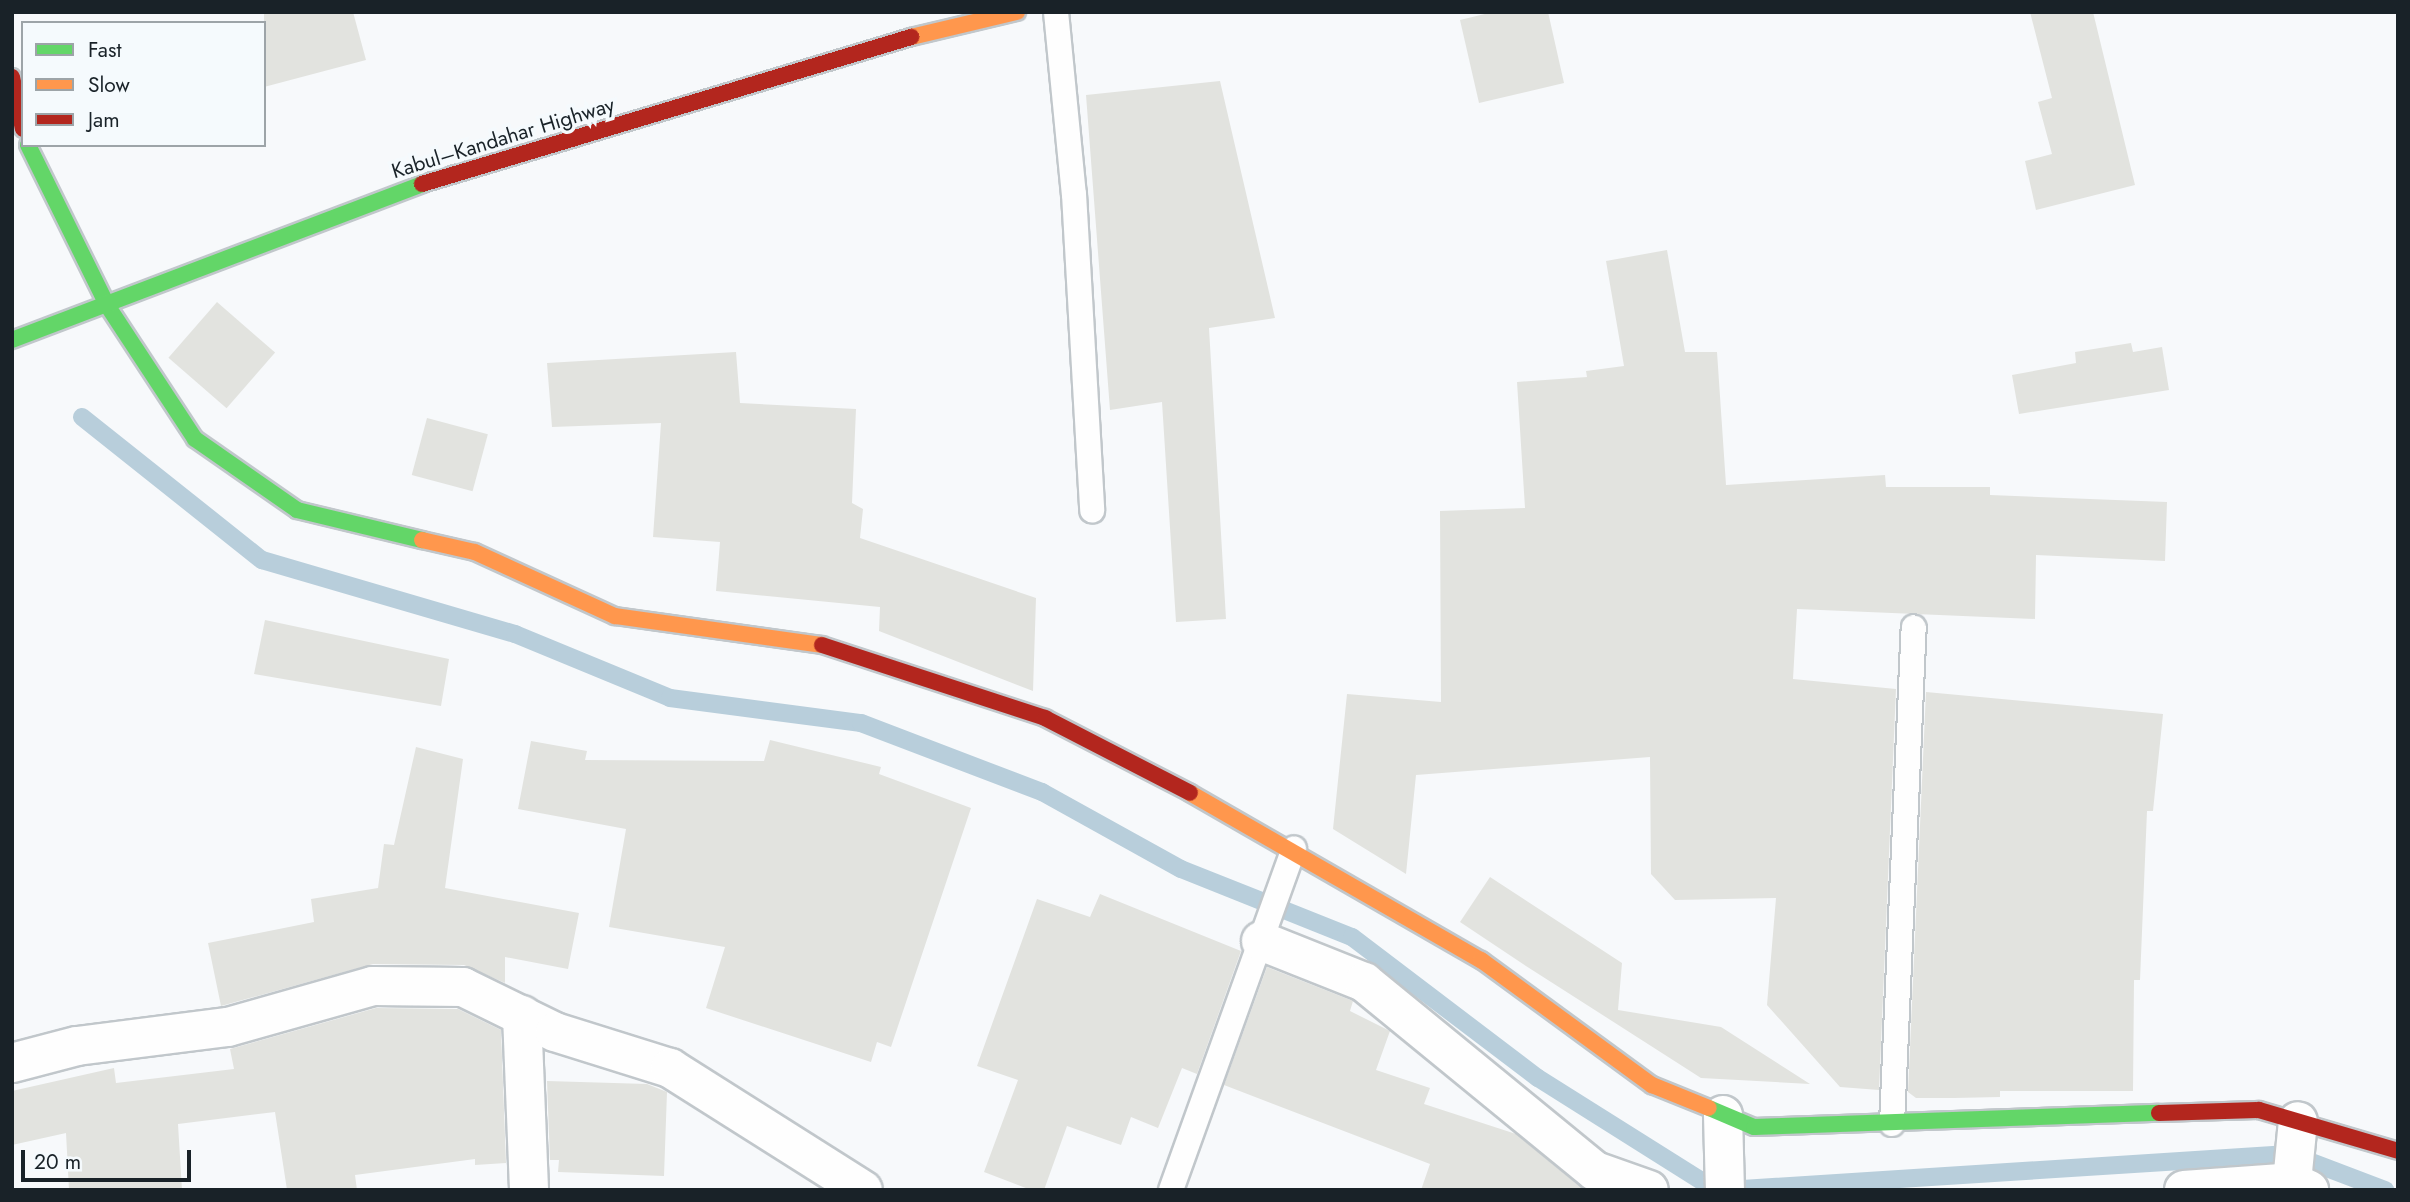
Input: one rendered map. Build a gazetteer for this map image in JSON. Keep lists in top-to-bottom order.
{
  "streets": {
    "street": ["Kabul–Kandahar Highway"]
  },
  "legend": ["Fast", "Slow", "Jam"],
  "scale_bar": "20 m"
}
